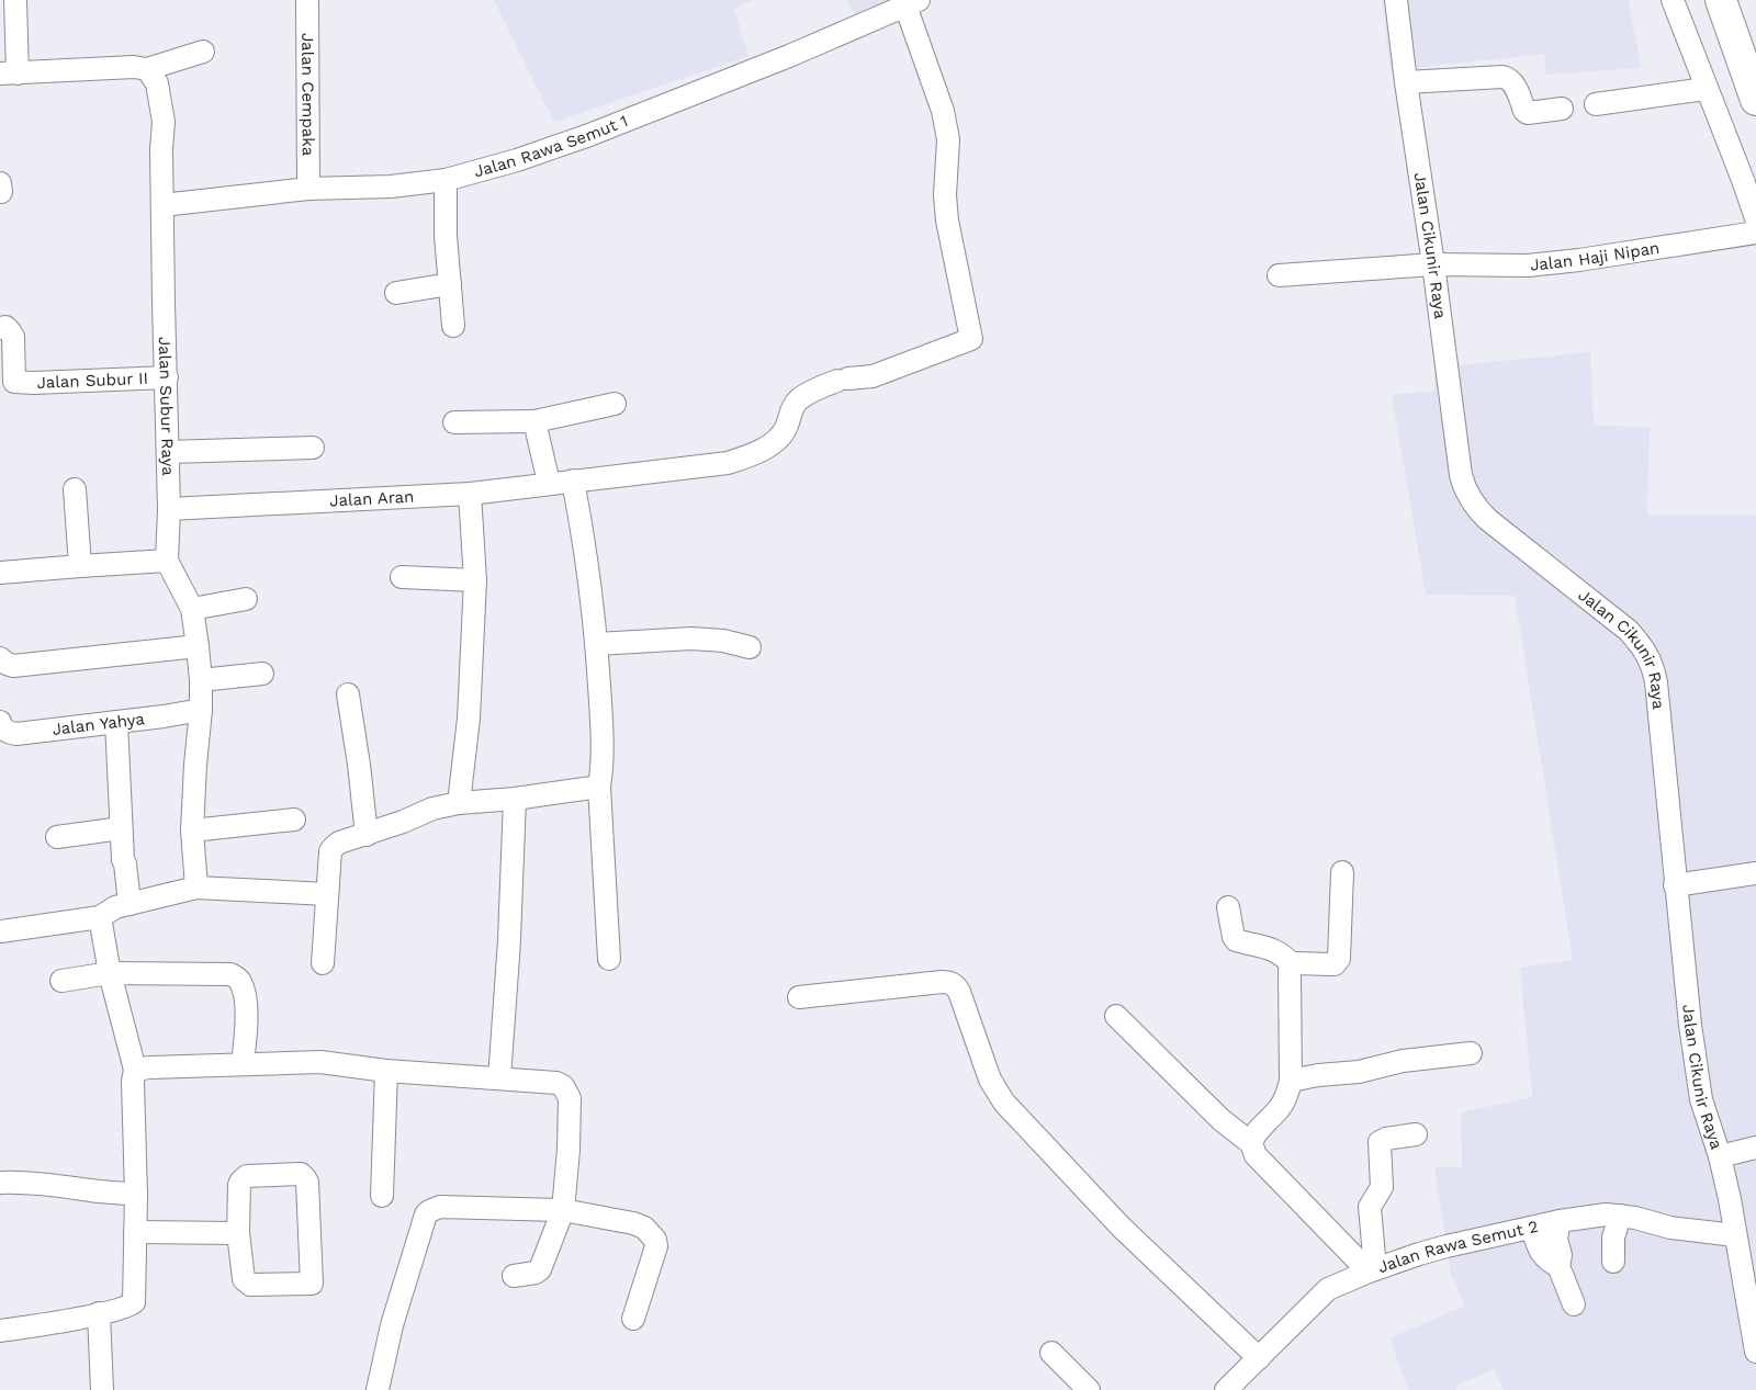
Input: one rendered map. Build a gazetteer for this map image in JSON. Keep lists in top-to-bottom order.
{
  "streets": {
    "street": [
      "Jalan Cempaka",
      "Jalan Rawa Semut 1",
      "Jalan Cikunir Raya",
      "Jalan Haji Nipan",
      "Jalan Subur II",
      "Jalan Subur Raya",
      "Jalan Aran",
      "Jalan Yahya",
      "Jalan Rawa Semut 2"
    ]
  },
  "crossings": [
    ["Jalan Cempaka", "Jalan Rawa Semut 1"],
    ["Jalan Rawa Semut 1", "Jalan Subur Raya"],
    ["Jalan Rawa Semut 1", "Jalan Aran"],
    ["Jalan Cikunir Raya", "Jalan Haji Nipan"],
    ["Jalan Cikunir Raya", "Jalan Rawa Semut 2"],
    ["Jalan Subur II", "Jalan Subur Raya"],
    ["Jalan Subur Raya", "Jalan Aran"],
    ["Jalan Subur Raya", "Jalan Yahya"]
  ]
}
